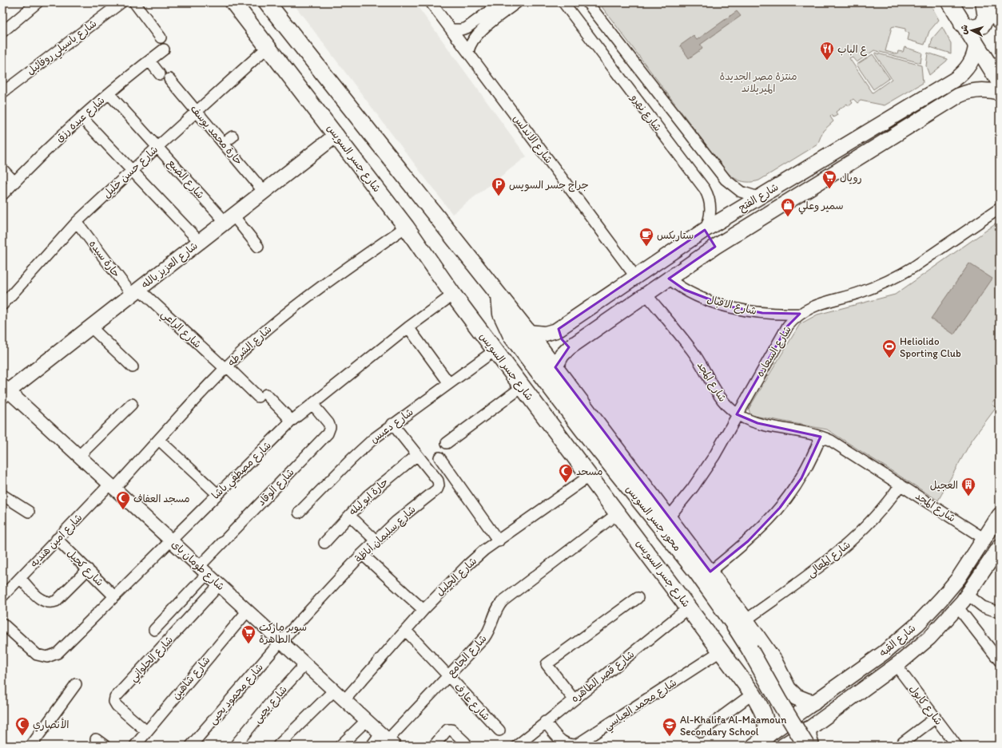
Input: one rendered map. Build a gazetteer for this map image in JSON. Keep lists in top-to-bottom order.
{
  "streets": {
    "main road": [
      "شارع جسر السويس",
      "شارع الفتح",
      "شارع العزيز بالله",
      "محور جسر السويس",
      "شارع القبه"
    ],
    "street": [
      "شارع باسيلي روفائيل",
      "شارع نهرو",
      "شارع عبده رزق",
      "حارة محمد يوسف",
      "شارع الاندلس",
      "شارع حسن خليل",
      "شارع الضبع",
      "حارة سيده",
      "شارع الاقبال",
      "شارع الراعي",
      "شارع الشرطه",
      "شارع السعاده",
      "شارع المجد",
      "شارع دعبس",
      "شارع مصطفي باشا",
      "شارع الوقاد",
      "حارة ابو ليله",
      "شارع سليمان أباظة",
      "شارع امين هنديه",
      "شارع المعالى",
      "شارع طومان باى",
      "شارع كحيل",
      "شارع الجليل",
      "شارع الجامع",
      "شارع الحلواني",
      "شارع قصر الطاهره",
      "شارع شاهين",
      "شارع محمود يحيى",
      "شارع عارف",
      "شارع يحيى",
      "شارع محمد العباسي",
      "شارع كابول"
    ]
  },
  "crossings": [
    ["شارع نهرو", "شارع الفتح"],
    ["شارع عبده رزق", "حارة محمد يوسف"],
    ["شارع عبده رزق", "شارع الضبع"],
    ["حارة محمد يوسف", "شارع حسن خليل"],
    ["حارة محمد يوسف", "شارع العزيز بالله"],
    ["شارع الاندلس", "شارع الفتح"],
    ["شارع جسر السويس", "شارع حسن خليل"],
    ["شارع جسر السويس", "شارع العزيز بالله"],
    ["شارع جسر السويس", "شارع الشرطه"],
    ["شارع جسر السويس", "شارع دعبس"],
    ["شارع جسر السويس", "شارع مصطفي باشا"],
    ["شارع جسر السويس", "محور جسر السويس"],
    ["شارع جسر السويس", "شارع الجليل"],
    ["شارع جسر السويس", "شارع القبه"],
    ["شارع جسر السويس", "شارع الجامع"],
    ["شارع جسر السويس", "شارع قصر الطاهره"],
    ["شارع جسر السويس", "شارع محمد العباسي"],
    ["شارع حسن خليل", "شارع الضبع"],
    ["شارع حسن خليل", "حارة سيده"],
    ["شارع الضبع", "شارع العزيز بالله"],
    ["شارع الفتح", "شارع الاقبال"],
    ["شارع الفتح", "شارع المجد"],
    ["حارة سيده", "شارع العزيز بالله"],
    ["حارة سيده", "شارع الراعي"],
    ["شارع العزيز بالله", "شارع الراعي"],
    ["شارع العزيز بالله", "شارع طومان باى"],
    ["شارع الاقبال", "شارع السعاده"],
    ["شارع الراعي", "شارع الشرطه"],
    ["شارع الراعي", "شارع مصطفي باشا"],
    ["شارع الشرطه", "شارع امين هنديه"],
    ["شارع الشرطه", "شارع طومان باى"],
    ["شارع السعاده", "شارع المجد"],
    ["شارع المجد", "شارع المعالى"],
    ["شارع المجد", "شارع القبه"],
    ["شارع دعبس", "شارع سليمان أباظة"],
    ["شارع مصطفي باشا", "شارع الوقاد"],
    ["شارع مصطفي باشا", "شارع طومان باى"],
    ["شارع مصطفي باشا", "شارع كحيل"],
    ["شارع الوقاد", "شارع طومان باى"],
    ["حارة ابو ليله", "شارع سليمان أباظة"],
    ["شارع سليمان أباظة", "شارع طومان باى"],
    ["شارع سليمان أباظة", "شارع محمود يحيى"],
    ["شارع امين هنديه", "شارع طومان باى"],
    ["شارع امين هنديه", "شارع كحيل"],
    ["شارع طومان باى", "شارع الجليل"],
    ["شارع طومان باى", "شارع الجامع"],
    ["شارع طومان باى", "شارع الحلواني"],
    ["شارع طومان باى", "شارع شاهين"],
    ["شارع طومان باى", "شارع محمود يحيى"],
    ["شارع طومان باى", "شارع يحيى"],
    ["شارع الجليل", "شارع عارف"],
    ["شارع القبه", "شارع كابول"],
    ["شارع الجامع", "شارع عارف"],
    ["شارع الحلواني", "شارع شاهين"],
    ["شارع قصر الطاهره", "شارع محمد العباسي"]
  ],
  "parks": ["منتزة مصر الجديدة الميريلاند"],
  "places": {
    "restaurant": ["ع الباب"],
    "supermarket": ["رويال", "سوبر ماركت الطاهرة"],
    "parking": ["جراج جسر السويس"],
    "shop": ["سمير وعلي"],
    "cafe": ["ستاربكس"],
    "sports": ["Heliolido Sporting Club"],
    "mosque": ["مسحد", "مسجد العفاف", "الأنصاري"],
    "building": ["العجيل"],
    "school or university": ["Al-Khalifa Al-Maamoun Secondary School"]
  },
  "north": "left"
}
